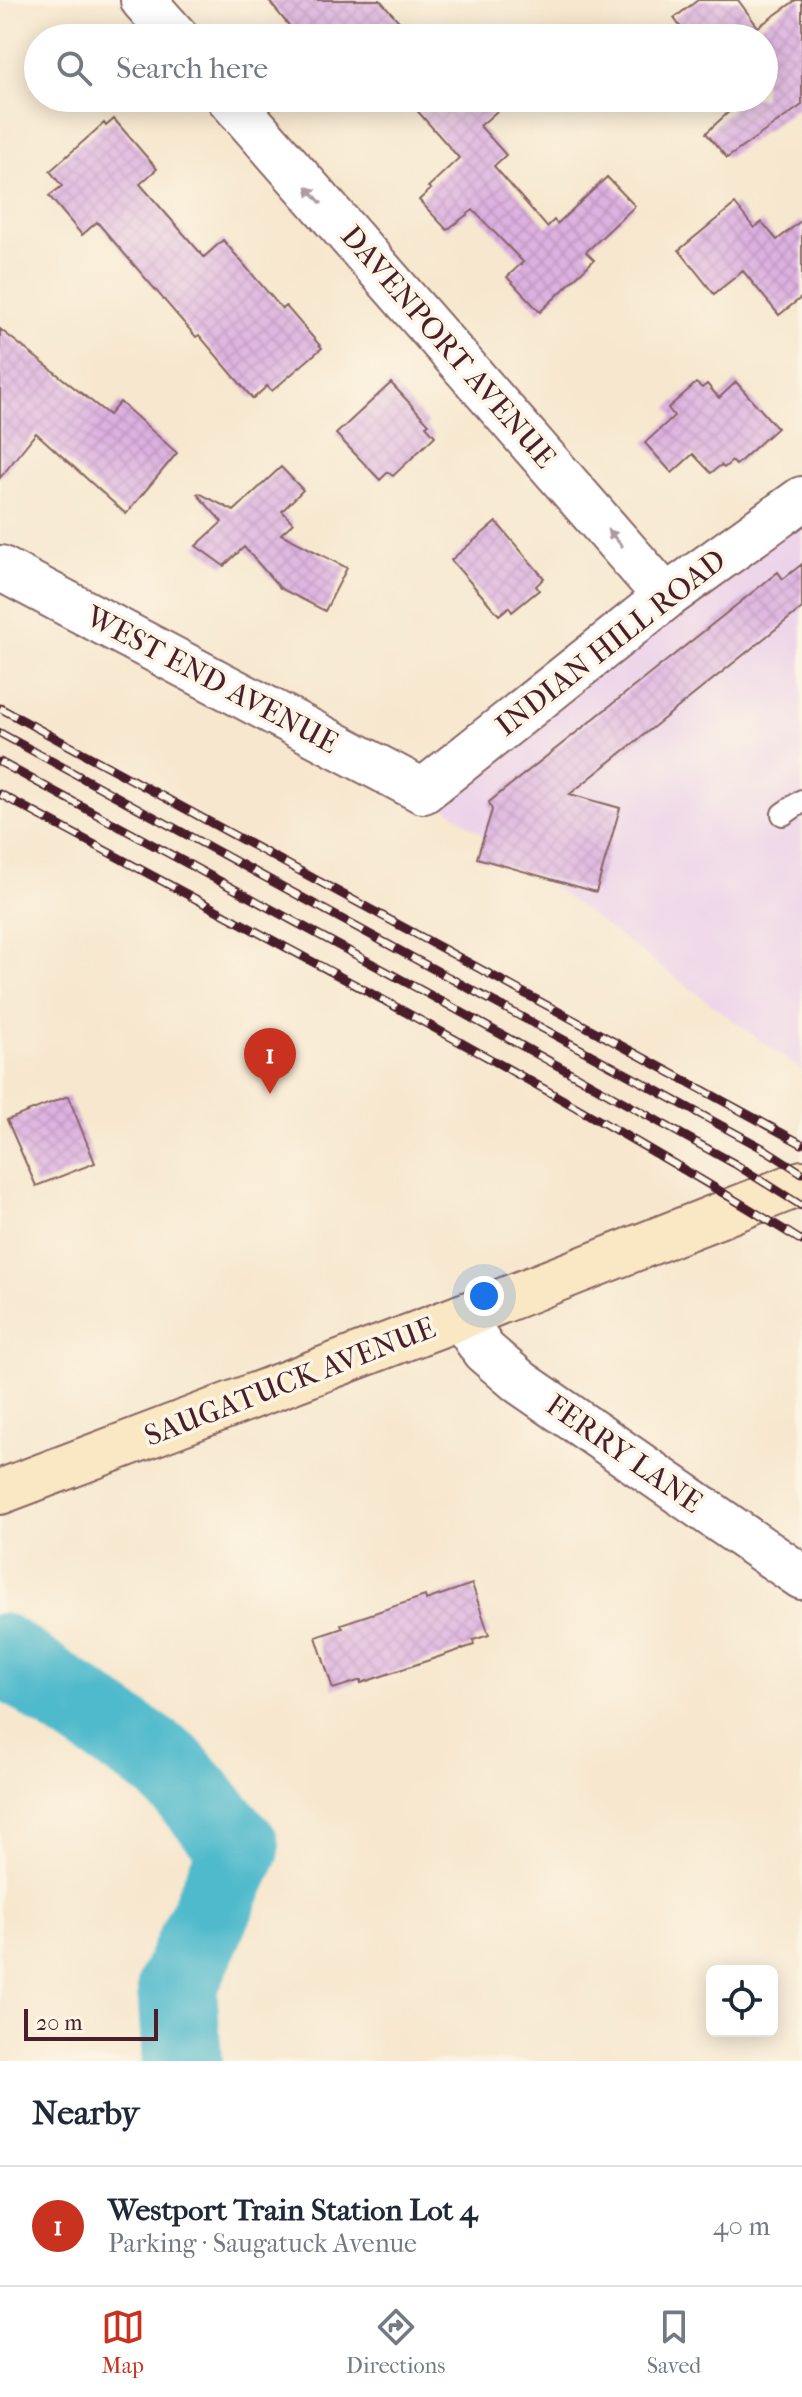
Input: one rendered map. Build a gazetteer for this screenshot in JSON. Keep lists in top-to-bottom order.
{
  "streets": {
    "main road": ["SAUGATUCK AVENUE"],
    "street": [
      "DAVENPORT AVENUE",
      "INDIAN HILL ROAD",
      "WEST END AVENUE",
      "FERRY LANE"
    ]
  },
  "crossings": [
    ["DAVENPORT AVENUE", "INDIAN HILL ROAD"],
    ["INDIAN HILL ROAD", "WEST END AVENUE"],
    ["SAUGATUCK AVENUE", "FERRY LANE"]
  ],
  "one_way": ["DAVENPORT AVENUE"],
  "scale_bar": "20 m",
  "page": {
    "search": "Search here",
    "pins": "1",
    "scale": "20 m",
    "heading": "Nearby",
    "list": [
      {
        "mark": "1",
        "name": "Westport Train Station Lot 4",
        "note": "Parking · Saugatuck Avenue",
        "value": "40 m"
      }
    ],
    "nav": ["Map", "Directions", "Saved"]
  }
}
